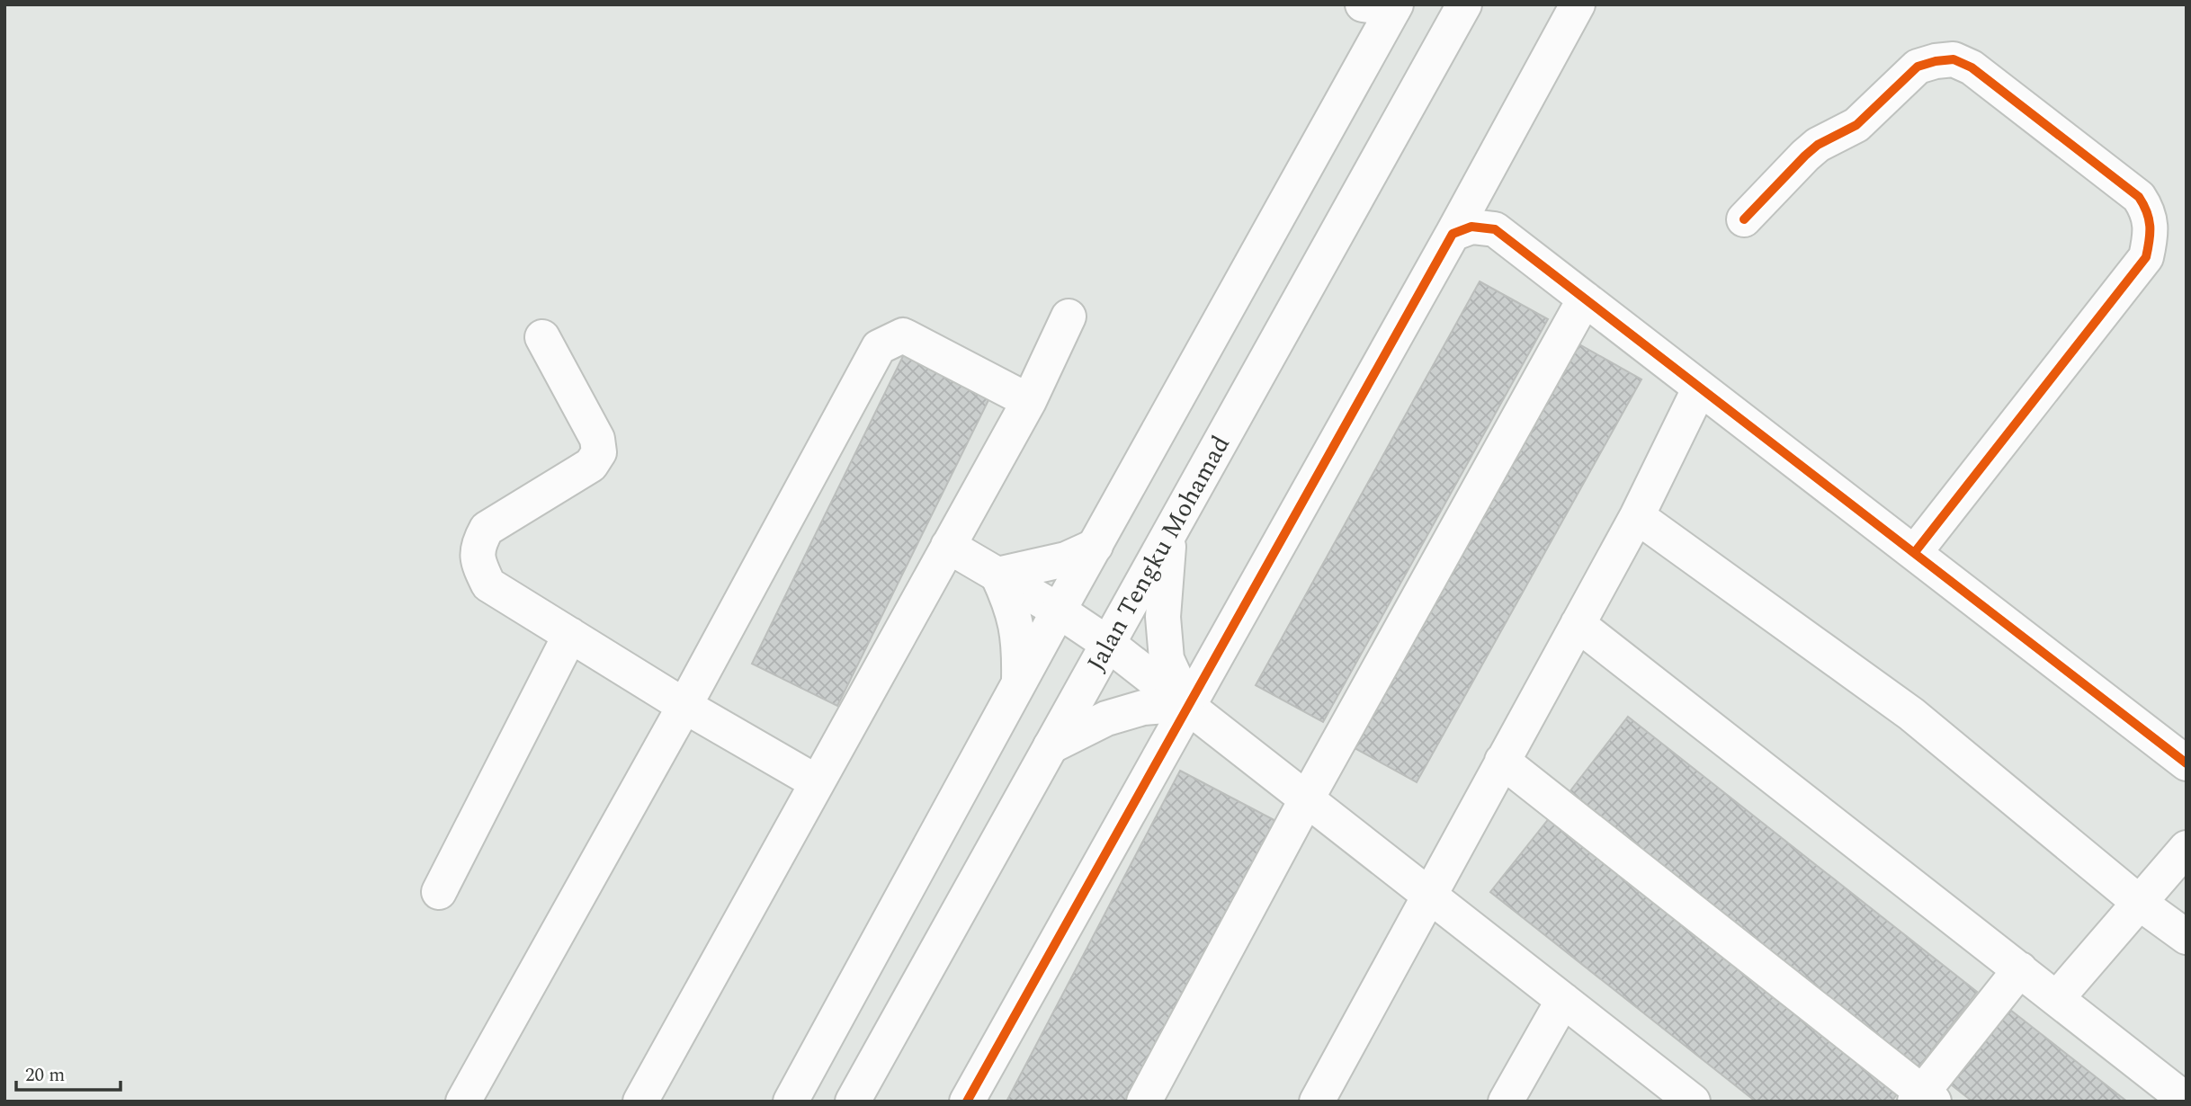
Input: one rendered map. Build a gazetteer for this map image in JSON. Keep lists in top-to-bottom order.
{
  "streets": {
    "street": ["Jalan Tengku Mohamad"]
  },
  "scale_bar": "20 m"
}
